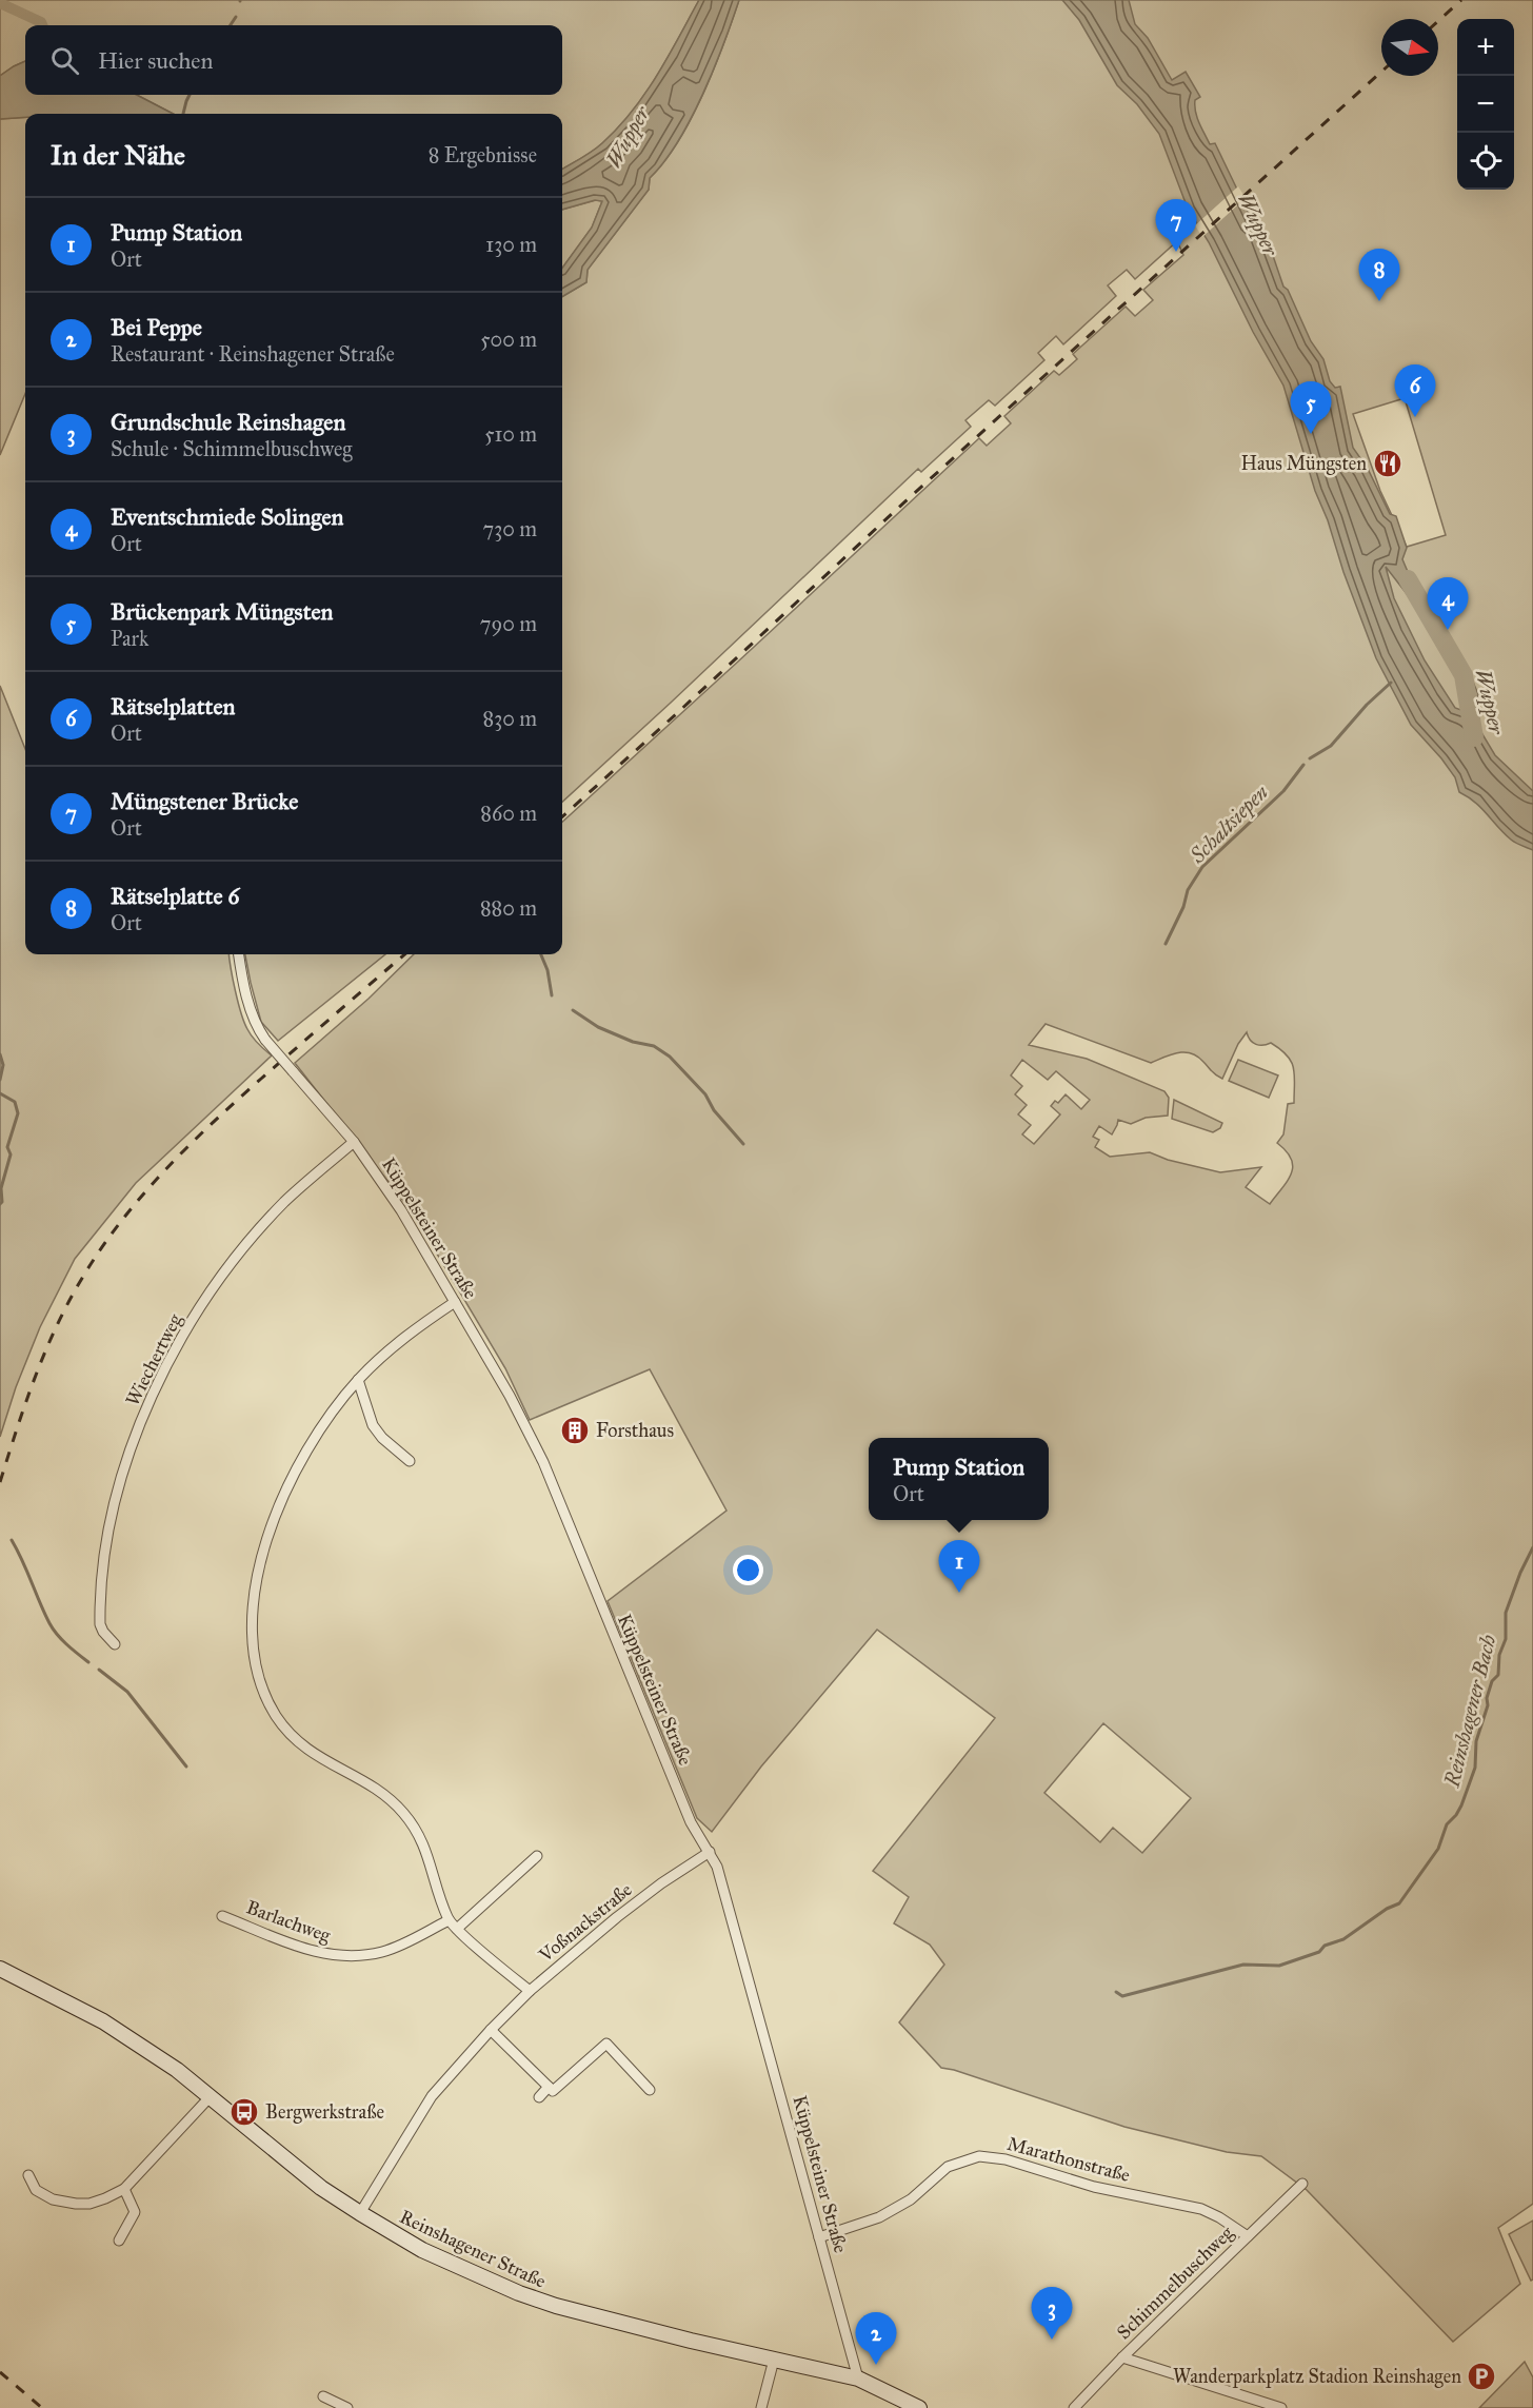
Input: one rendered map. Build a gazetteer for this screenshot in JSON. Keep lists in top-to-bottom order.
{
  "streets": {
    "main road": ["Reinshagener Straße"],
    "street": [
      "Küppelsteiner Straße",
      "Wiechertweg",
      "Barlachweg",
      "Voßnackstraße",
      "Marathonstraße",
      "Schimmelbuschweg"
    ]
  },
  "crossings": [
    ["Küppelsteiner Straße", "Wiechertweg"],
    ["Küppelsteiner Straße", "Voßnackstraße"],
    ["Küppelsteiner Straße", "Marathonstraße"],
    ["Küppelsteiner Straße", "Reinshagener Straße"],
    ["Voßnackstraße", "Reinshagener Straße"],
    ["Marathonstraße", "Schimmelbuschweg"]
  ],
  "water": ["Wupper", "Schaltsiepen", "Reinshagener Bach"],
  "places": {
    "restaurant": ["Haus Müngsten"],
    "building": ["Forsthaus"],
    "bus stop": ["Bergwerkstraße"],
    "parking": ["Wanderparkplatz Stadion Reinshagen"]
  },
  "north": "right",
  "page": {
    "map_buttons": ["+", "−"],
    "search": "Hier suchen",
    "heading": ["In der Nähe", "8 Ergebnisse"],
    "list": [
      {
        "mark": "1",
        "name": "Pump Station",
        "note": "Ort",
        "value": "130 m"
      },
      {
        "mark": "2",
        "name": "Bei Peppe",
        "note": "Restaurant · Reinshagener Straße",
        "value": "500 m"
      },
      {
        "mark": "3",
        "name": "Grundschule Reinshagen",
        "note": "Schule · Schimmelbuschweg",
        "value": "510 m"
      },
      {
        "mark": "4",
        "name": "Eventschmiede Solingen",
        "note": "Ort",
        "value": "730 m"
      },
      {
        "mark": "5",
        "name": "Brückenpark Müngsten",
        "note": "Park",
        "value": "790 m"
      },
      {
        "mark": "6",
        "name": "Rätselplatten",
        "note": "Ort",
        "value": "830 m"
      },
      {
        "mark": "7",
        "name": "Müngstener Brücke",
        "note": "Ort",
        "value": "860 m"
      },
      {
        "mark": "8",
        "name": "Rätselplatte 6",
        "note": "Ort",
        "value": "880 m"
      }
    ],
    "pins": [
      "7",
      "8",
      "6",
      "5",
      "4",
      "1",
      "3",
      "2"
    ],
    "popup": ["Pump Station", "Ort"]
  }
}
